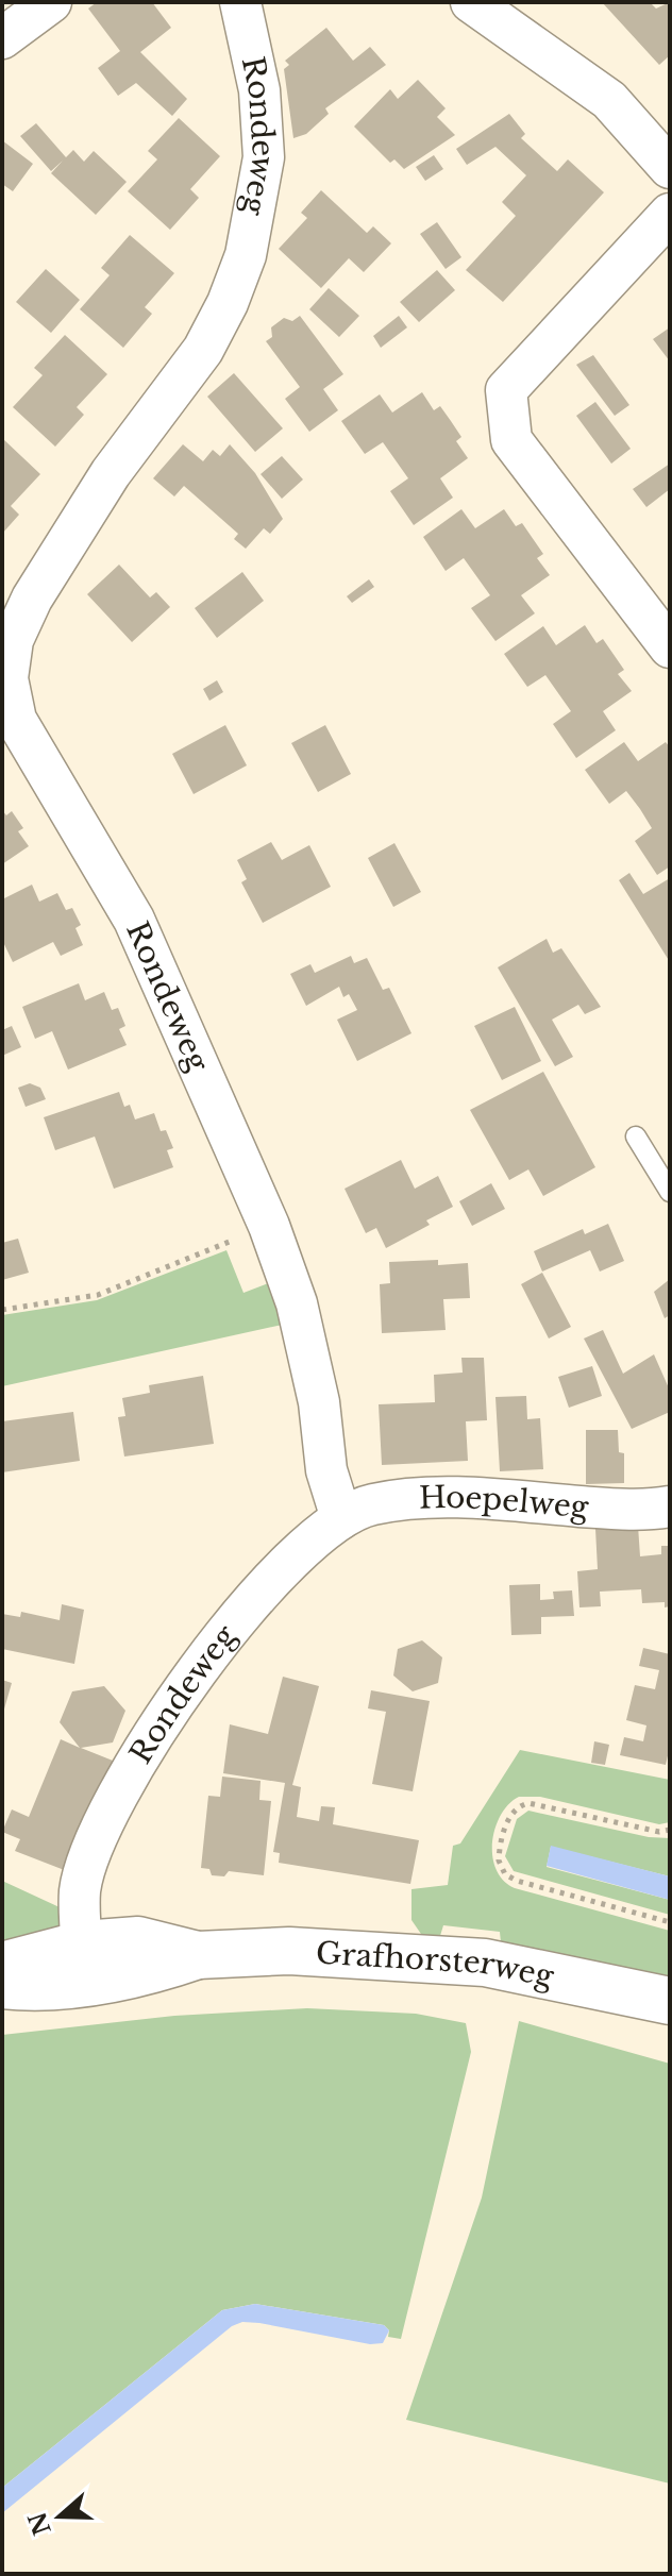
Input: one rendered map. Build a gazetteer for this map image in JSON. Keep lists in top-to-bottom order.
{
  "streets": {
    "main road": ["Grafhorsterweg"],
    "street": ["Rondeweg", "Hoepelweg"]
  },
  "crossings": [
    ["Rondeweg", "Hoepelweg"],
    ["Rondeweg", "Grafhorsterweg"]
  ],
  "north": "left"
}
